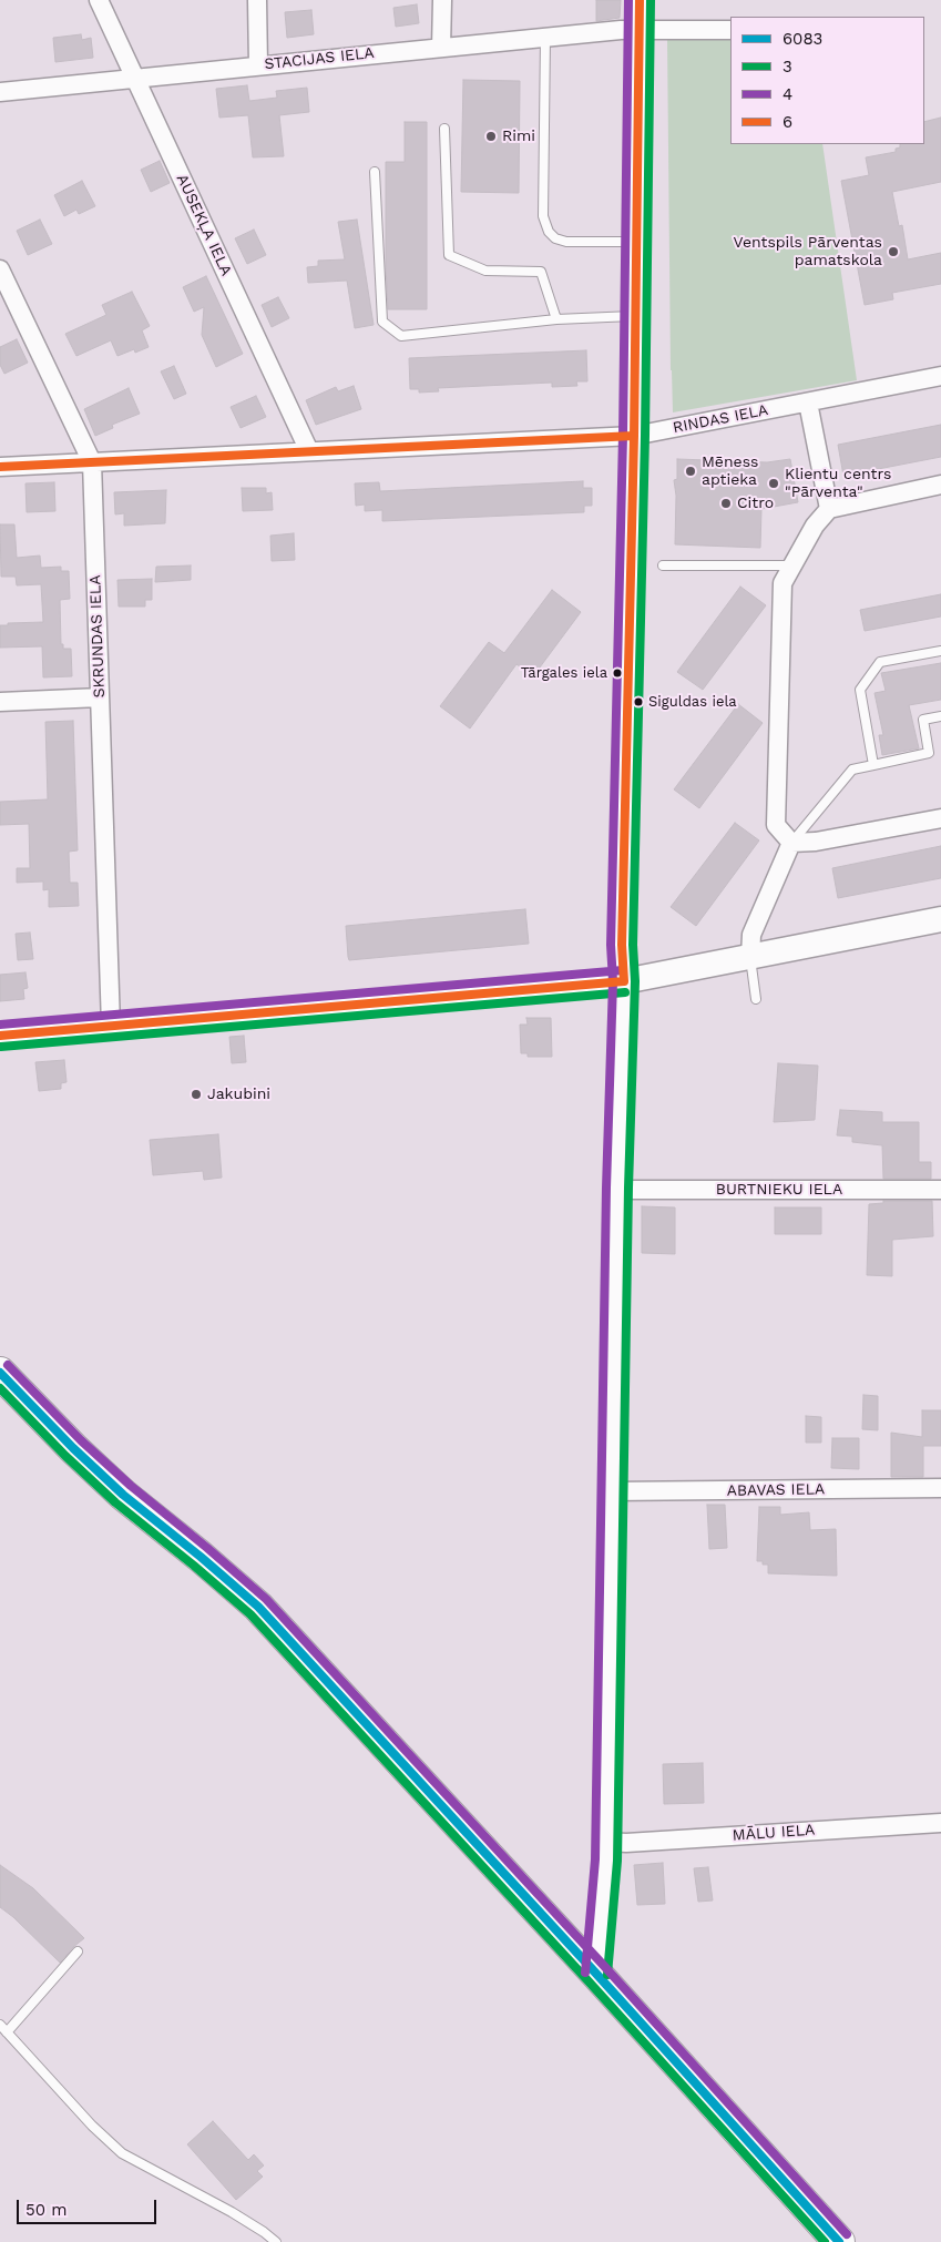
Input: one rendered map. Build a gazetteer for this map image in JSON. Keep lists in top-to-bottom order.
{
  "streets": {
    "street": [
      "STACIJAS IELA",
      "AUSEKĻA IELA",
      "RINDAS IELA",
      "SKRUNDAS IELA",
      "BURTNIEKU IELA",
      "ABAVAS IELA",
      "MĀLU IELA"
    ]
  },
  "crossings": [
    ["STACIJAS IELA", "AUSEKĻA IELA"],
    ["AUSEKĻA IELA", "RINDAS IELA"],
    ["RINDAS IELA", "SKRUNDAS IELA"]
  ],
  "places": [
    "Rimi",
    "Ventspils Pārventas pamatskola",
    "Mēness aptieka",
    "Klientu centrs \"Pārventa\"",
    "Citro",
    "Tārgales iela",
    "Siguldas iela",
    "Jakubini"
  ],
  "lines": [
    "transit line 3",
    "transit line 4",
    "transit line 6",
    "transit line 6083"
  ],
  "legend": [
    "6083",
    "3",
    "4",
    "6"
  ],
  "scale_bar": "50 m"
}
